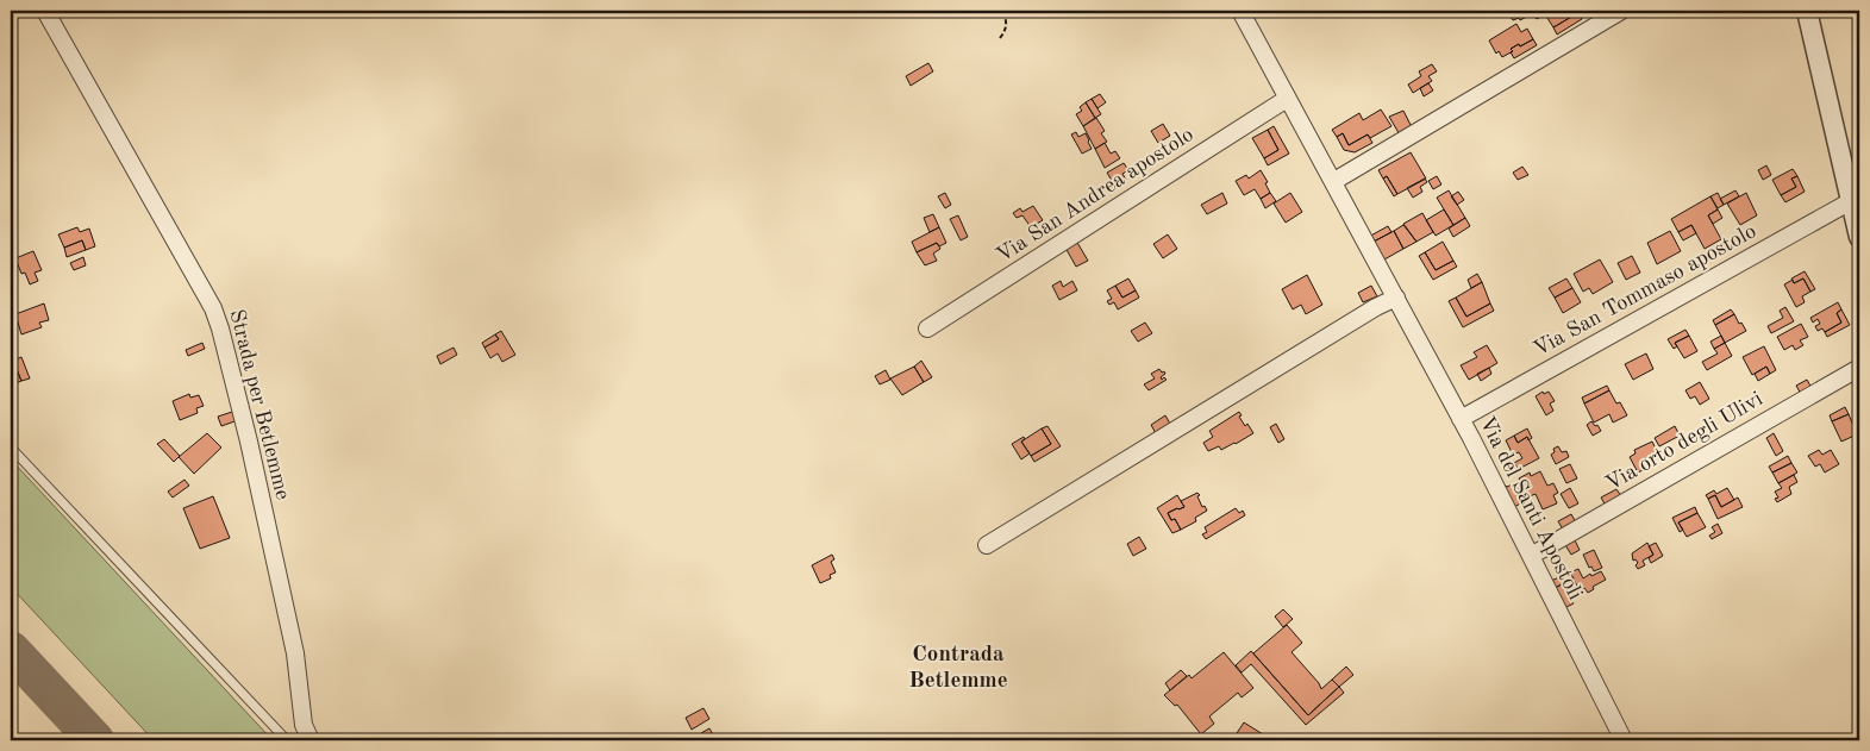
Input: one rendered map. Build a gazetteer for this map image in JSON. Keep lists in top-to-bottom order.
{
  "streets": {
    "street": [
      "Via San Andrea apostolo",
      "Via San Tommaso apostolo",
      "Strada per Betlemme",
      "Via orto degli Ulivi",
      "Via del Santi Apostoli"
    ]
  },
  "crossings": [
    ["Via San Andrea apostolo", "Via del Santi Apostoli"],
    ["Via San Tommaso apostolo", "Via del Santi Apostoli"],
    ["Via orto degli Ulivi", "Via del Santi Apostoli"]
  ],
  "districts": ["Contrada Betlemme"]
}
